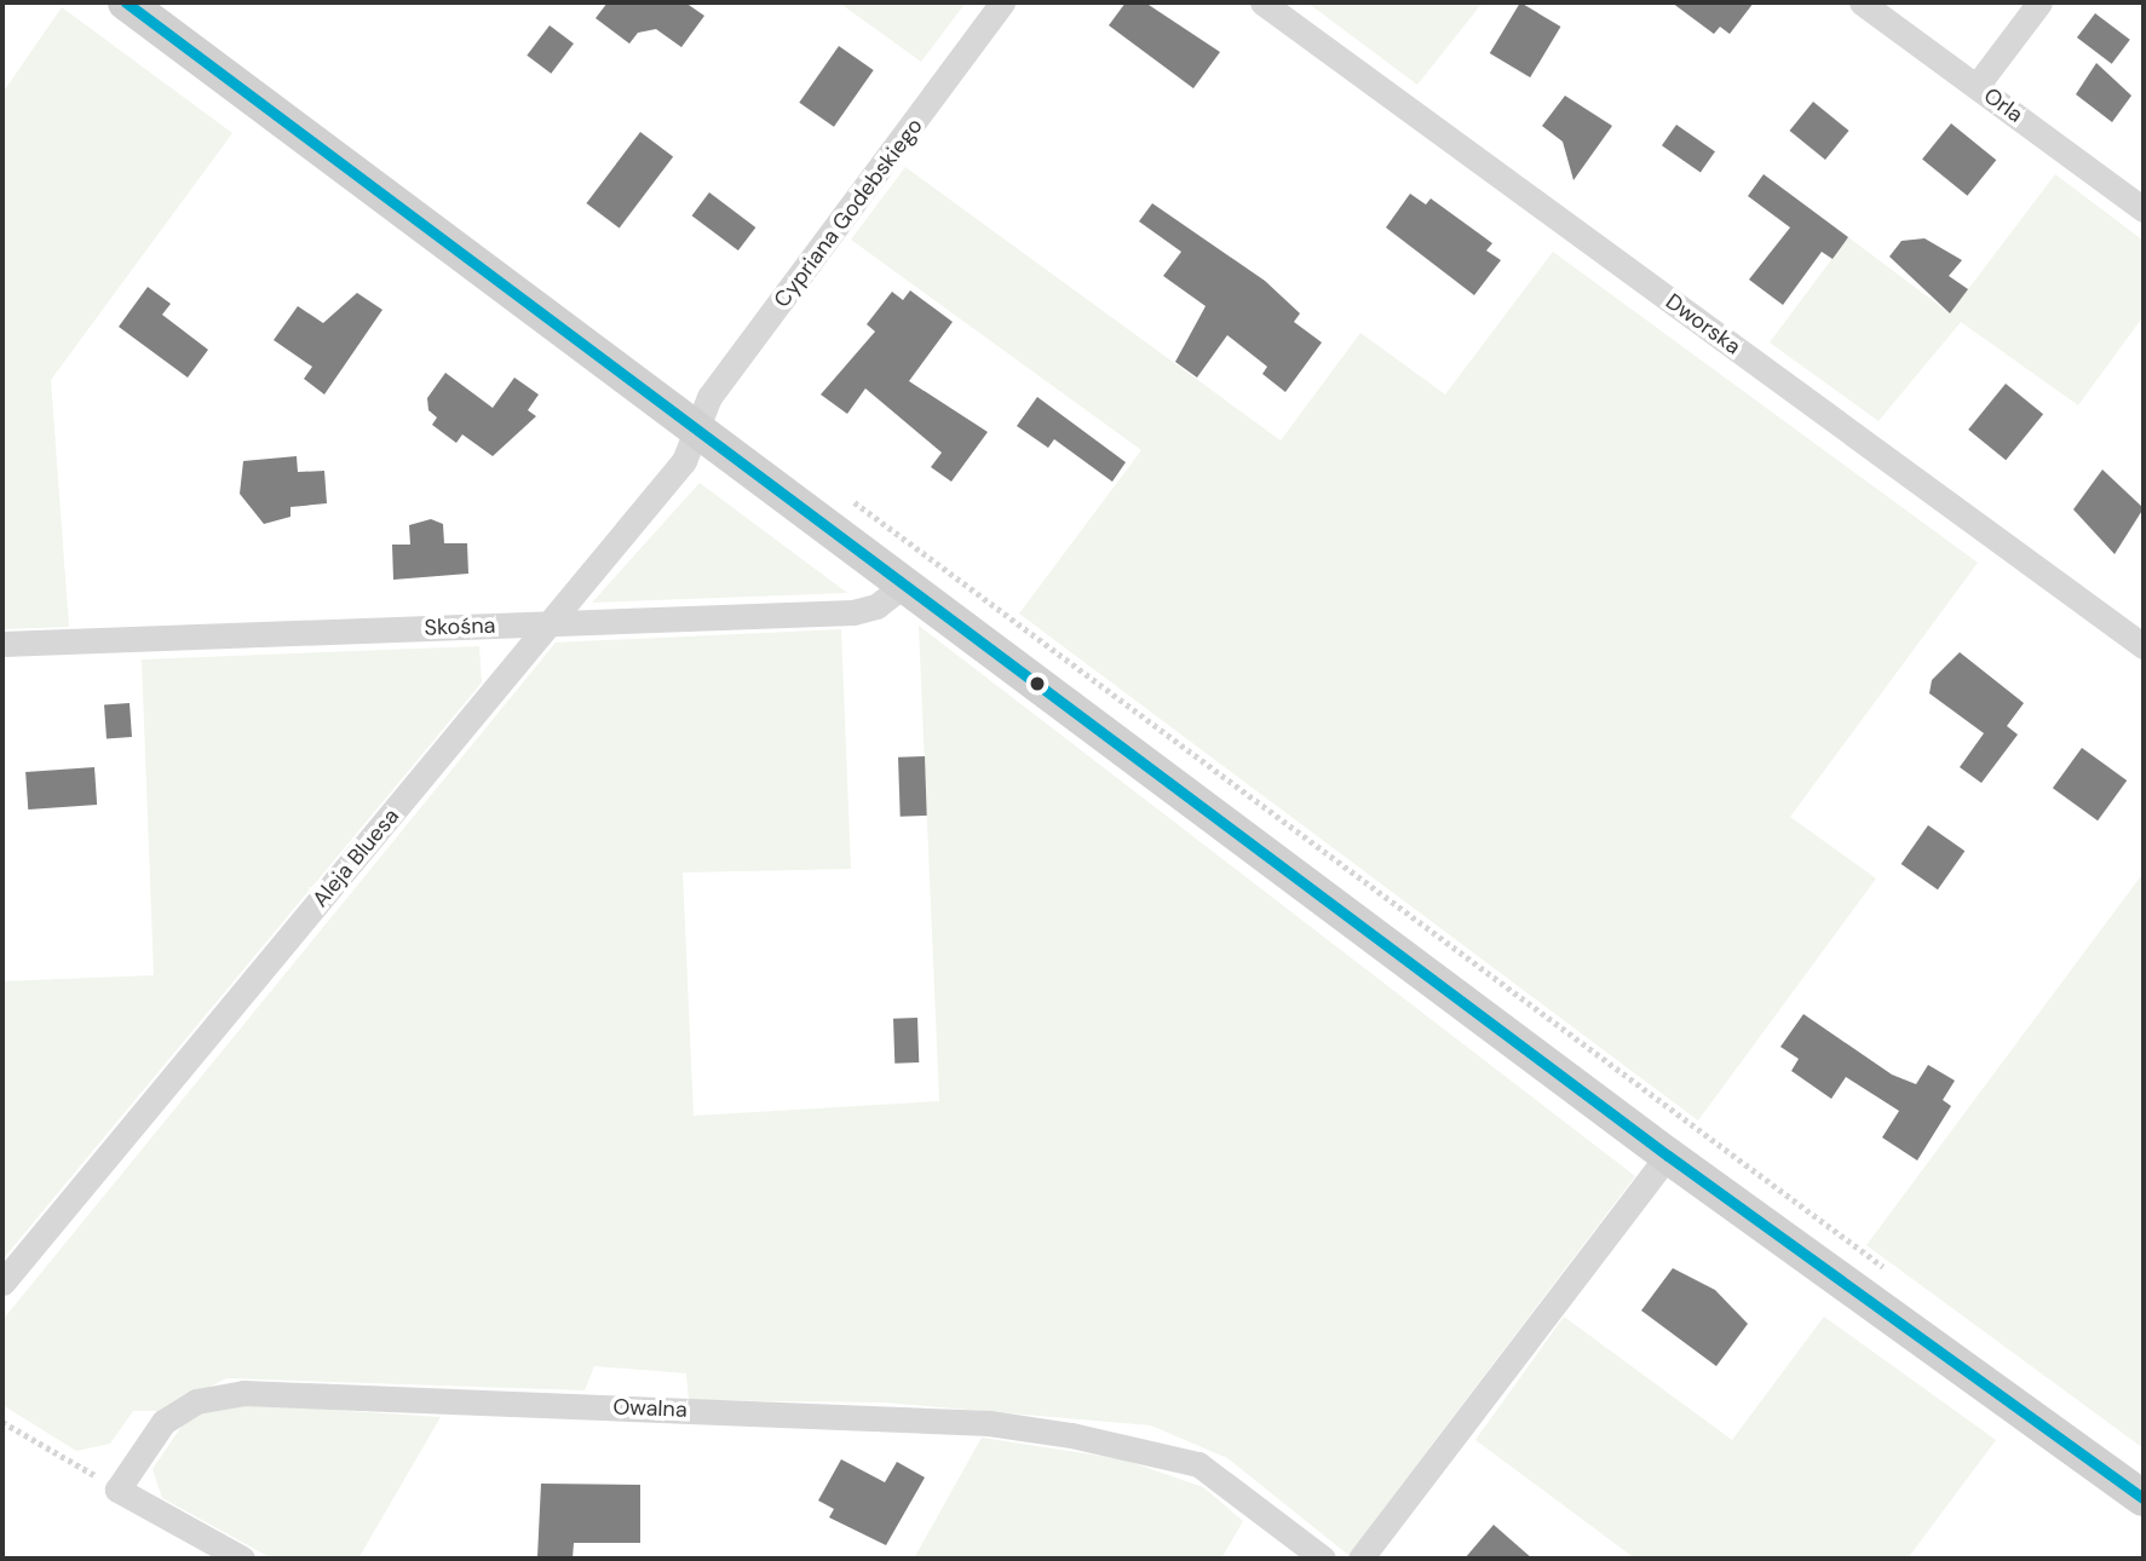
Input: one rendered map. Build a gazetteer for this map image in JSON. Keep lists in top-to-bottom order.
{
  "streets": {
    "street": [
      "Orla",
      "Cypriana Godebskiego",
      "Dworska",
      "Skośna",
      "Aleja Bluesa",
      "Owalna"
    ]
  },
  "crossings": [
    ["Cypriana Godebskiego", "Aleja Bluesa"],
    ["Skośna", "Aleja Bluesa"]
  ]
}
